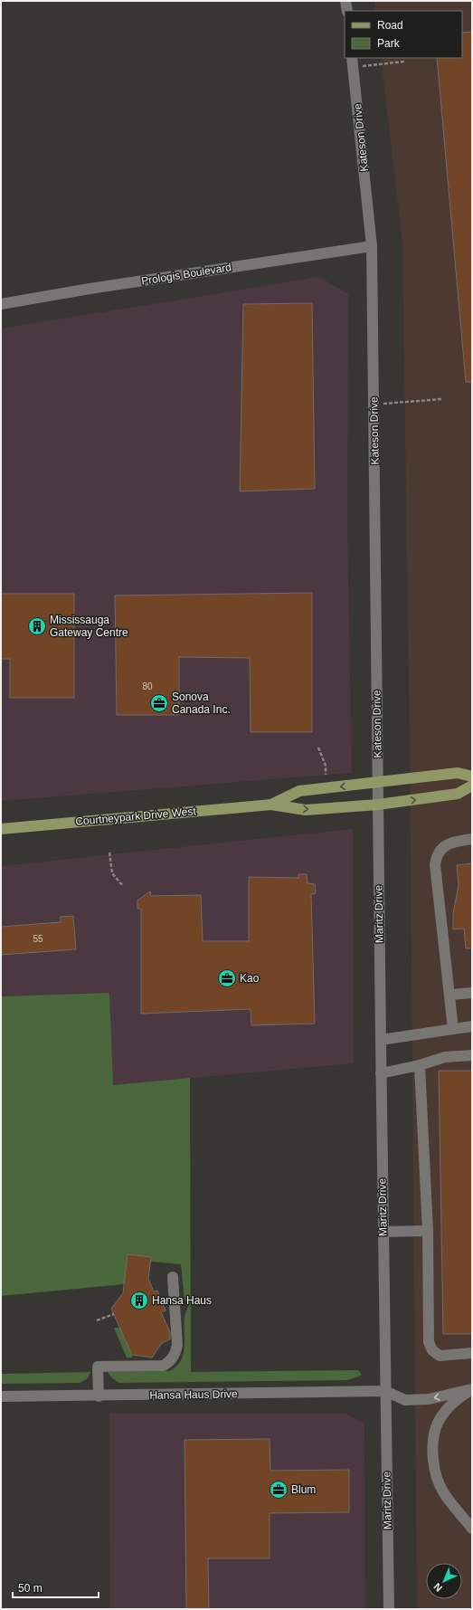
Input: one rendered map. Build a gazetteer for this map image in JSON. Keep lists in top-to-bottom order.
{
  "streets": {
    "main road": ["Courtneypark Drive West"],
    "street": [
      "Kateson Drive",
      "Prologis Boulevard",
      "Maritz Drive",
      "Hansa Haus Drive"
    ]
  },
  "crossings": [
    ["Kateson Drive", "Prologis Boulevard"],
    ["Kateson Drive", "Courtneypark Drive West"],
    ["Kateson Drive", "Maritz Drive"],
    ["Courtneypark Drive West", "Maritz Drive"],
    ["Maritz Drive", "Hansa Haus Drive"]
  ],
  "places": {
    "building": ["Mississauga Gateway Centre", "Hansa Haus"],
    "office": ["Sonova Canada Inc.", "Kao", "Blum"]
  },
  "house_numbers": ["80", "55"],
  "legend": ["Road", "Park"],
  "scale_bar": "50 m",
  "north": "bottom left"
}
